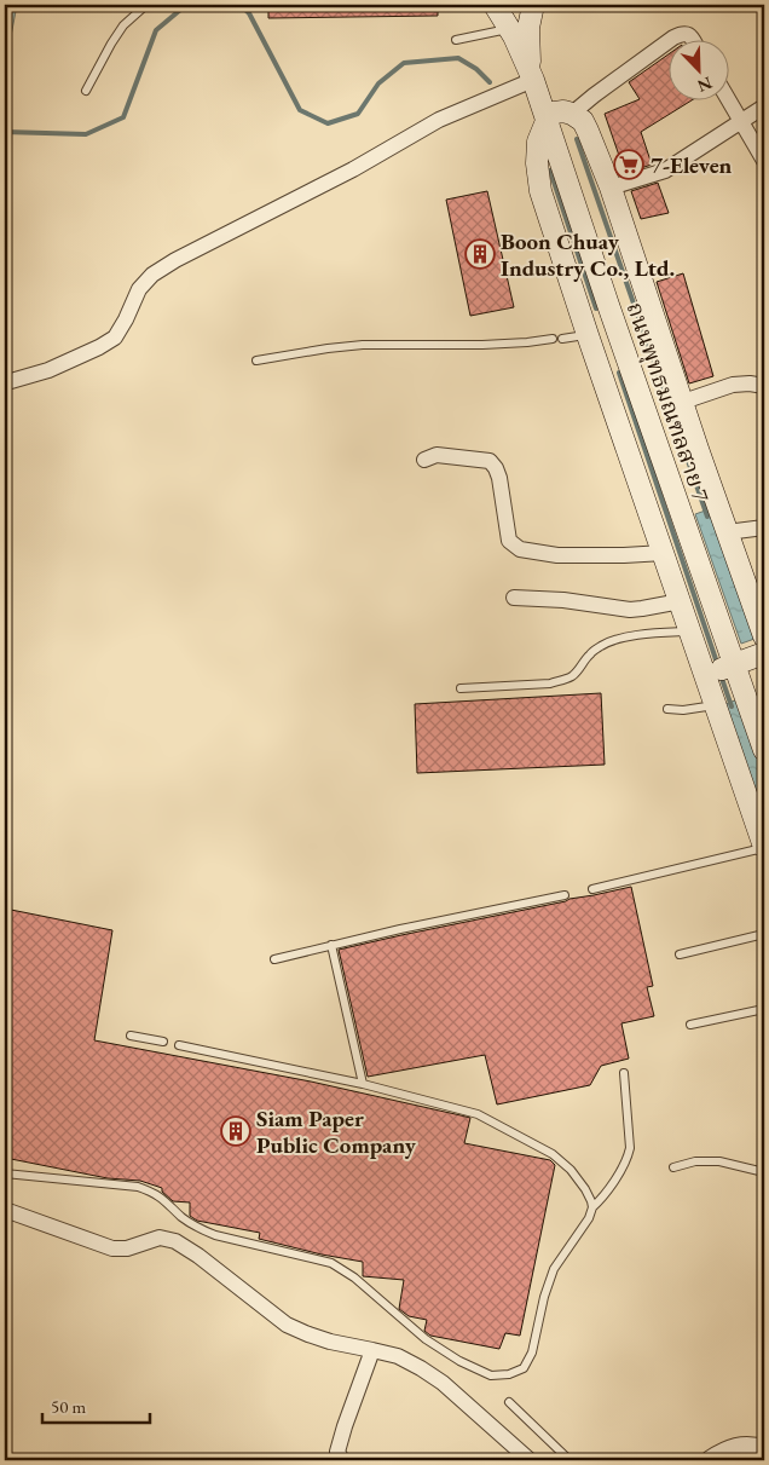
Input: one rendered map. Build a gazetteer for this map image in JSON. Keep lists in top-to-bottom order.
{
  "streets": {
    "main road": ["ถนนพุทธมณฑลสาย 7"]
  },
  "places": {
    "supermarket": ["7-Eleven"],
    "building": ["Boon Chuay Industry Co., Ltd.", "Siam Paper Public Company"]
  },
  "scale_bar": "50 m",
  "north": "bottom right"
}
